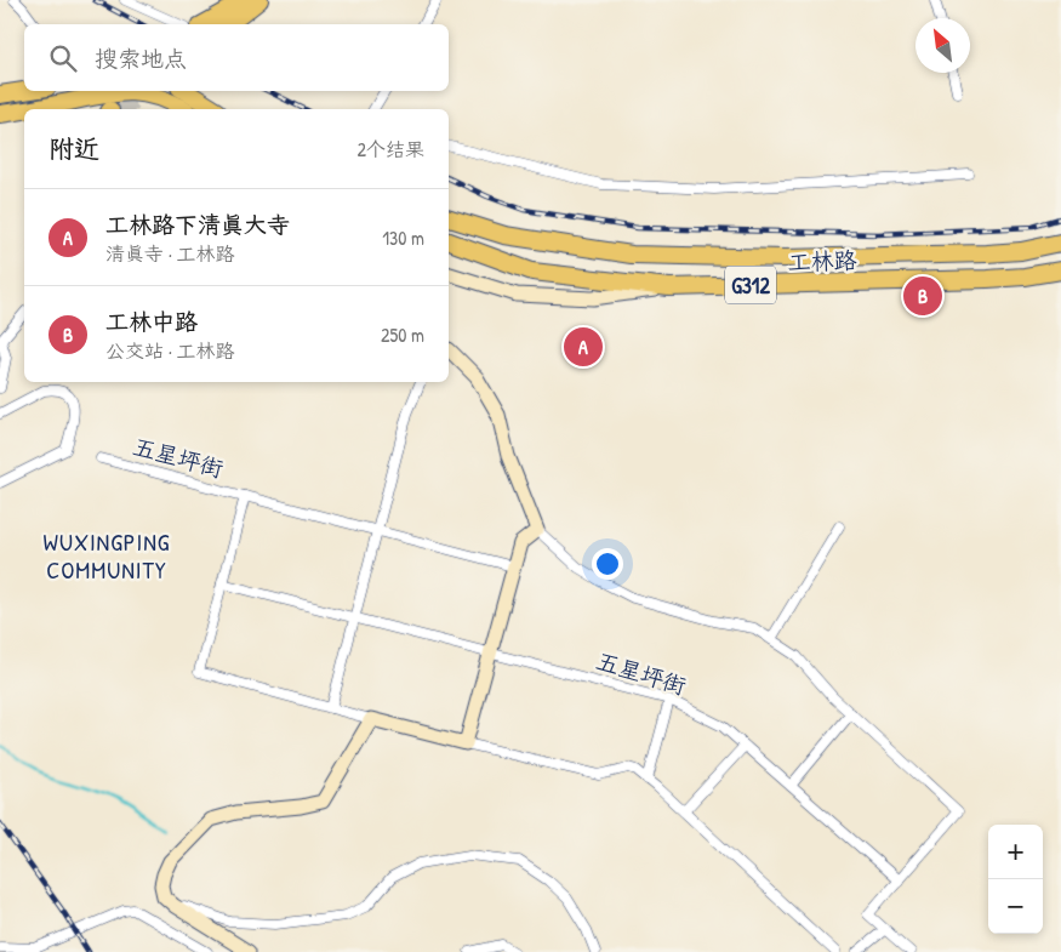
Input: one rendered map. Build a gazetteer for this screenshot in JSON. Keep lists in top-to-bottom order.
{
  "streets": {
    "highway": ["工林路", "G312"],
    "street": ["五星坪街"]
  },
  "districts": ["WUXINGPING COMMUNITY"],
  "north": "top left",
  "page": {
    "search": "搜索地点",
    "heading": ["附近", "2个结果"],
    "list": [
      {
        "mark": "A",
        "name": "工林路下清真大寺",
        "note": "清真寺 · 工林路",
        "value": "130 m"
      },
      {
        "mark": "B",
        "name": "工林中路",
        "note": "公交站 · 工林路",
        "value": "250 m"
      }
    ],
    "pins": ["B", "A"],
    "map_buttons": ["+", "−"]
  }
}
